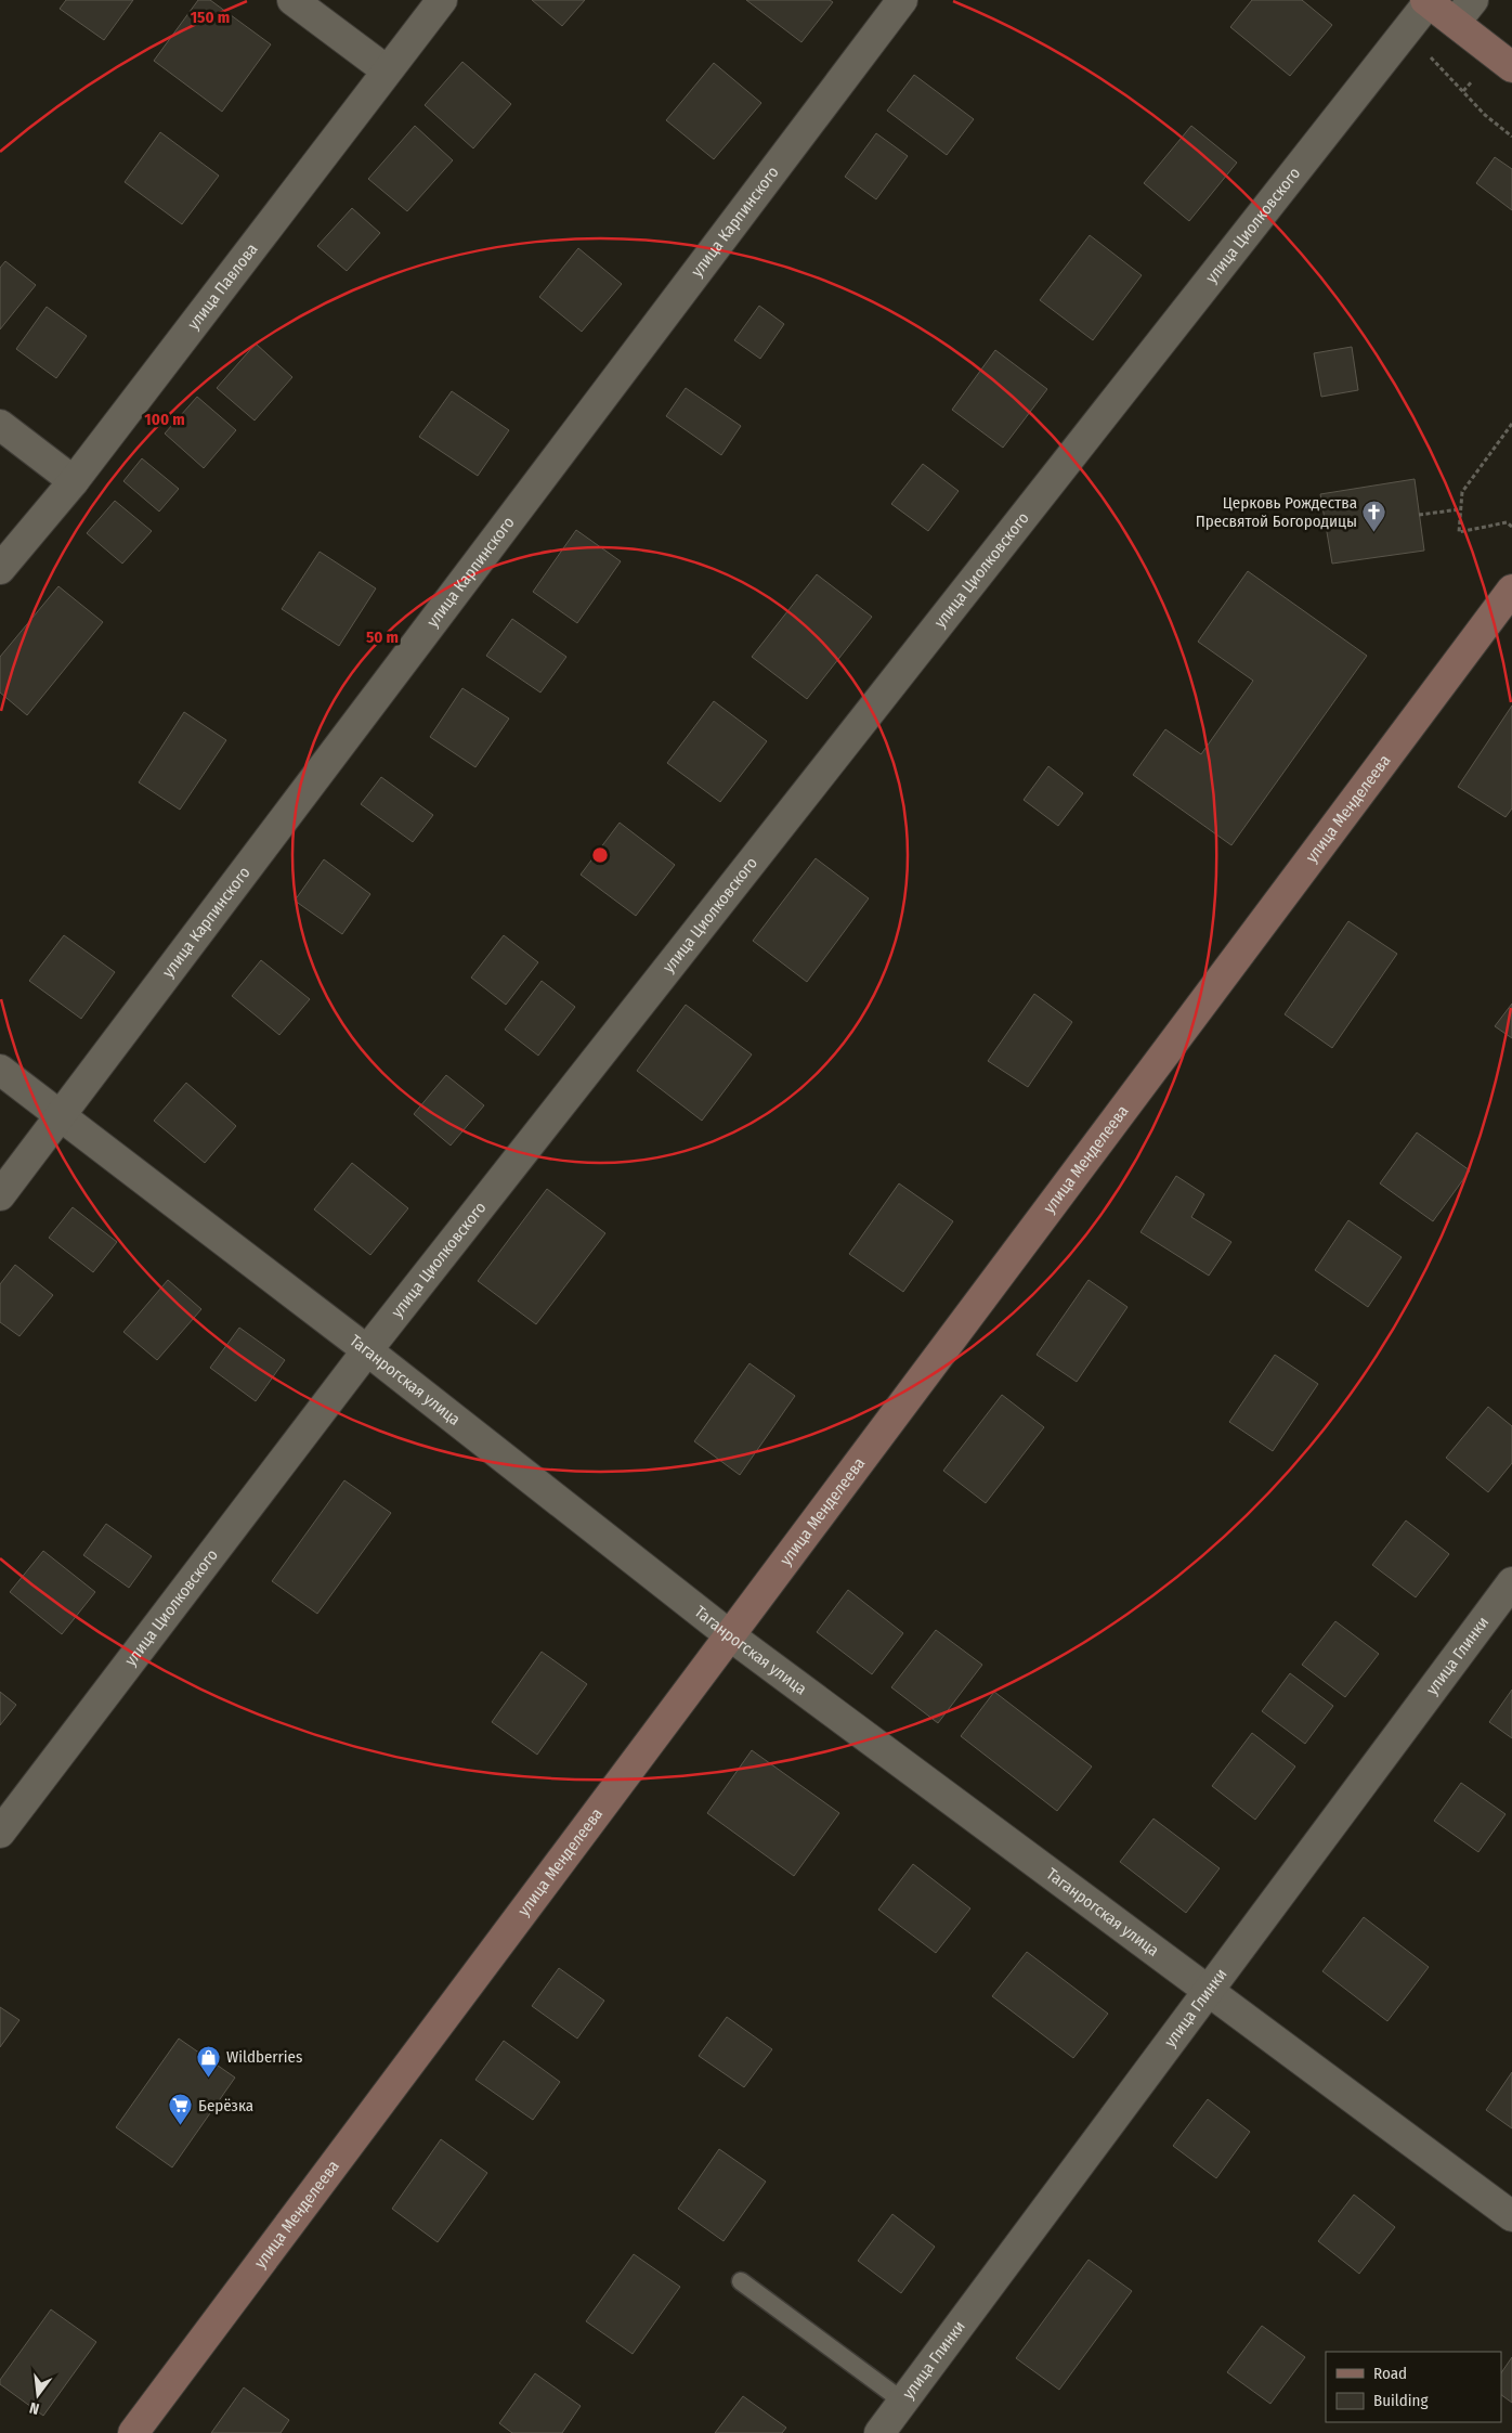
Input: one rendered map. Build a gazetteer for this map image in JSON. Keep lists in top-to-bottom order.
{
  "streets": {
    "street": [
      "улица Карпинского",
      "улица Циолковского",
      "улица Павлова",
      "улица Менделеева",
      "Таганрогская улица",
      "улица Глинки"
    ]
  },
  "crossings": [
    ["улица Карпинского", "Таганрогская улица"],
    ["улица Циолковского", "Таганрогская улица"],
    ["улица Менделеева", "Таганрогская улица"],
    ["Таганрогская улица", "улица Глинки"]
  ],
  "places": {
    "church": ["Церковь Рождества Пресвятой Богородицы"],
    "shop": ["Wildberries"],
    "supermarket": ["Берёзка"]
  },
  "legend": ["Road", "Building"],
  "north": "bottom",
  "rings": ["150 m", "100 m", "50 m"]
}
